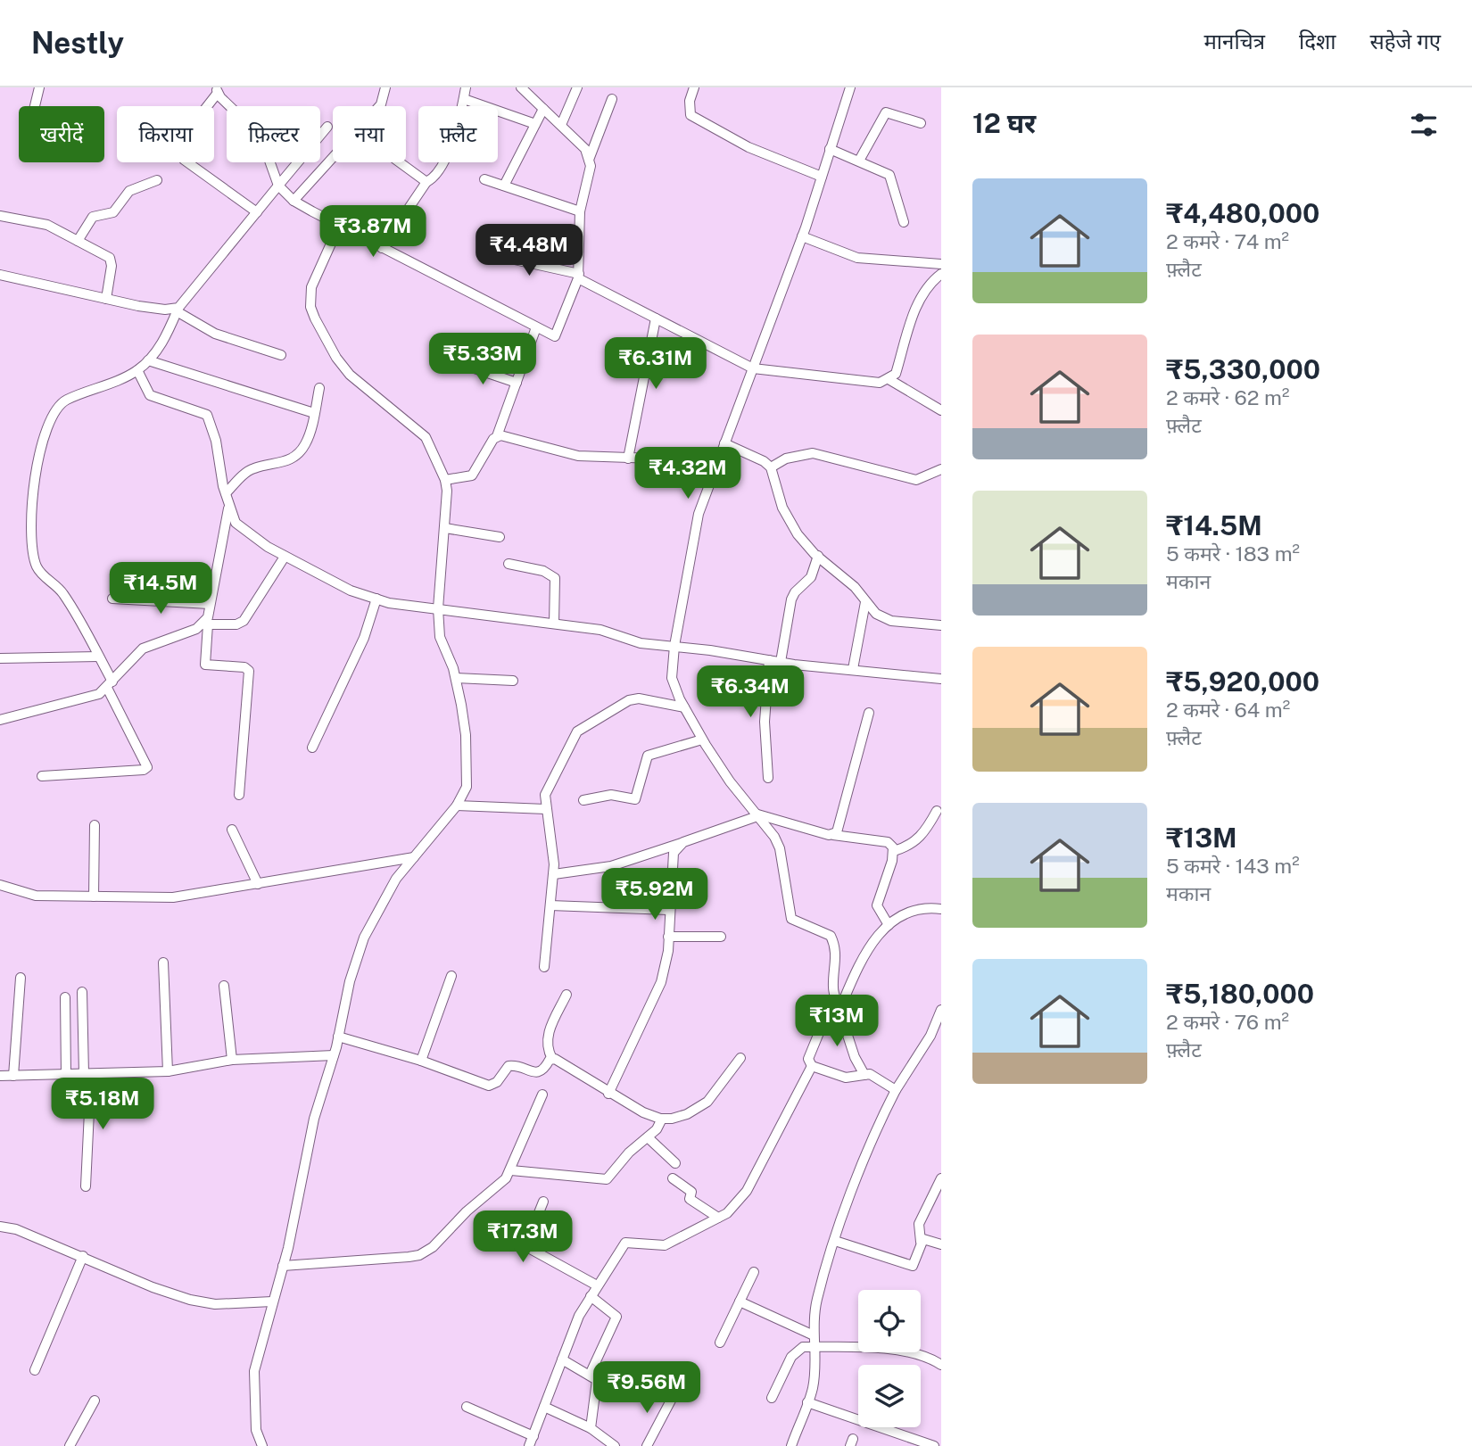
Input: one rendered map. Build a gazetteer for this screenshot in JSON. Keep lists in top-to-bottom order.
{
  "page": {
    "header": "Nestly",
    "nav": ["मानचित्र", "दिशा", "सहेजे गए"],
    "heading": "12 घर",
    "chip": [
      "खरीदें",
      "किराया",
      "फ़िल्टर",
      "नया",
      "फ़्लैट"
    ],
    "list": [
      {
        "name": "₹4,480,000",
        "note": "2 कमरे · 74 m² · फ़्लैट"
      },
      {
        "name": "₹5,330,000",
        "note": "2 कमरे · 62 m² · फ़्लैट"
      },
      {
        "name": "₹14.5M",
        "note": "5 कमरे · 183 m² · मकान"
      },
      {
        "name": "₹5,920,000",
        "note": "2 कमरे · 64 m² · फ़्लैट"
      },
      {
        "name": "₹13M",
        "note": "5 कमरे · 143 m² · मकान"
      },
      {
        "name": "₹5,180,000",
        "note": "2 कमरे · 76 m² · फ़्लैट"
      }
    ],
    "price": [
      "₹3.87M",
      "₹4.48M",
      "₹5.33M",
      "₹6.31M",
      "₹4.32M",
      "₹14.5M",
      "₹6.34M",
      "₹5.92M",
      "₹13M",
      "₹5.18M",
      "₹17.3M",
      "₹9.56M"
    ]
  }
}
